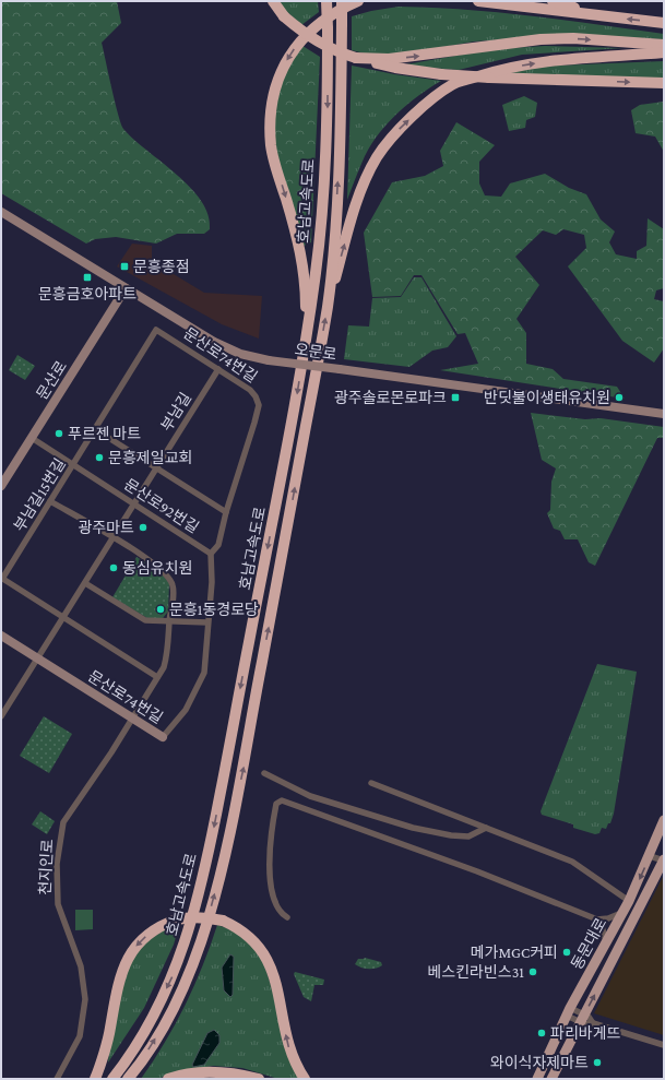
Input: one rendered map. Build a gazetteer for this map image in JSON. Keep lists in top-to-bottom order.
{
  "streets": {
    "highway": ["호남고속도로"],
    "main road": [
      "오문로",
      "문산로74번길",
      "문산로",
      "동문대로"
    ],
    "street": [
      "부남길",
      "부남길15번길",
      "문산로92번길",
      "천지인로"
    ]
  },
  "crossings": [
    ["오문로", "문산로"],
    ["문산로74번길", "부남길"],
    ["문산로74번길", "부남길15번길"],
    ["문산로74번길", "문산로92번길"],
    ["문산로74번길", "천지인로"],
    ["문산로", "문산로92번길"],
    ["부남길", "부남길15번길"],
    ["부남길", "문산로92번길"],
    ["부남길", "천지인로"],
    ["부남길15번길", "문산로92번길"]
  ],
  "places": {
    "transit": ["문흥종점", "문흥금호아파트", "광주솔로몬로파크"],
    "other": [
      "반딧불이생태유치원",
      "푸르젠 마트",
      "문흥제일교회",
      "광주마트",
      "동심유치원",
      "문흥1동경로당",
      "메가MGC커피",
      "베스킨라빈스31",
      "파리바게뜨",
      "와이식자제마트"
    ]
  }
}
